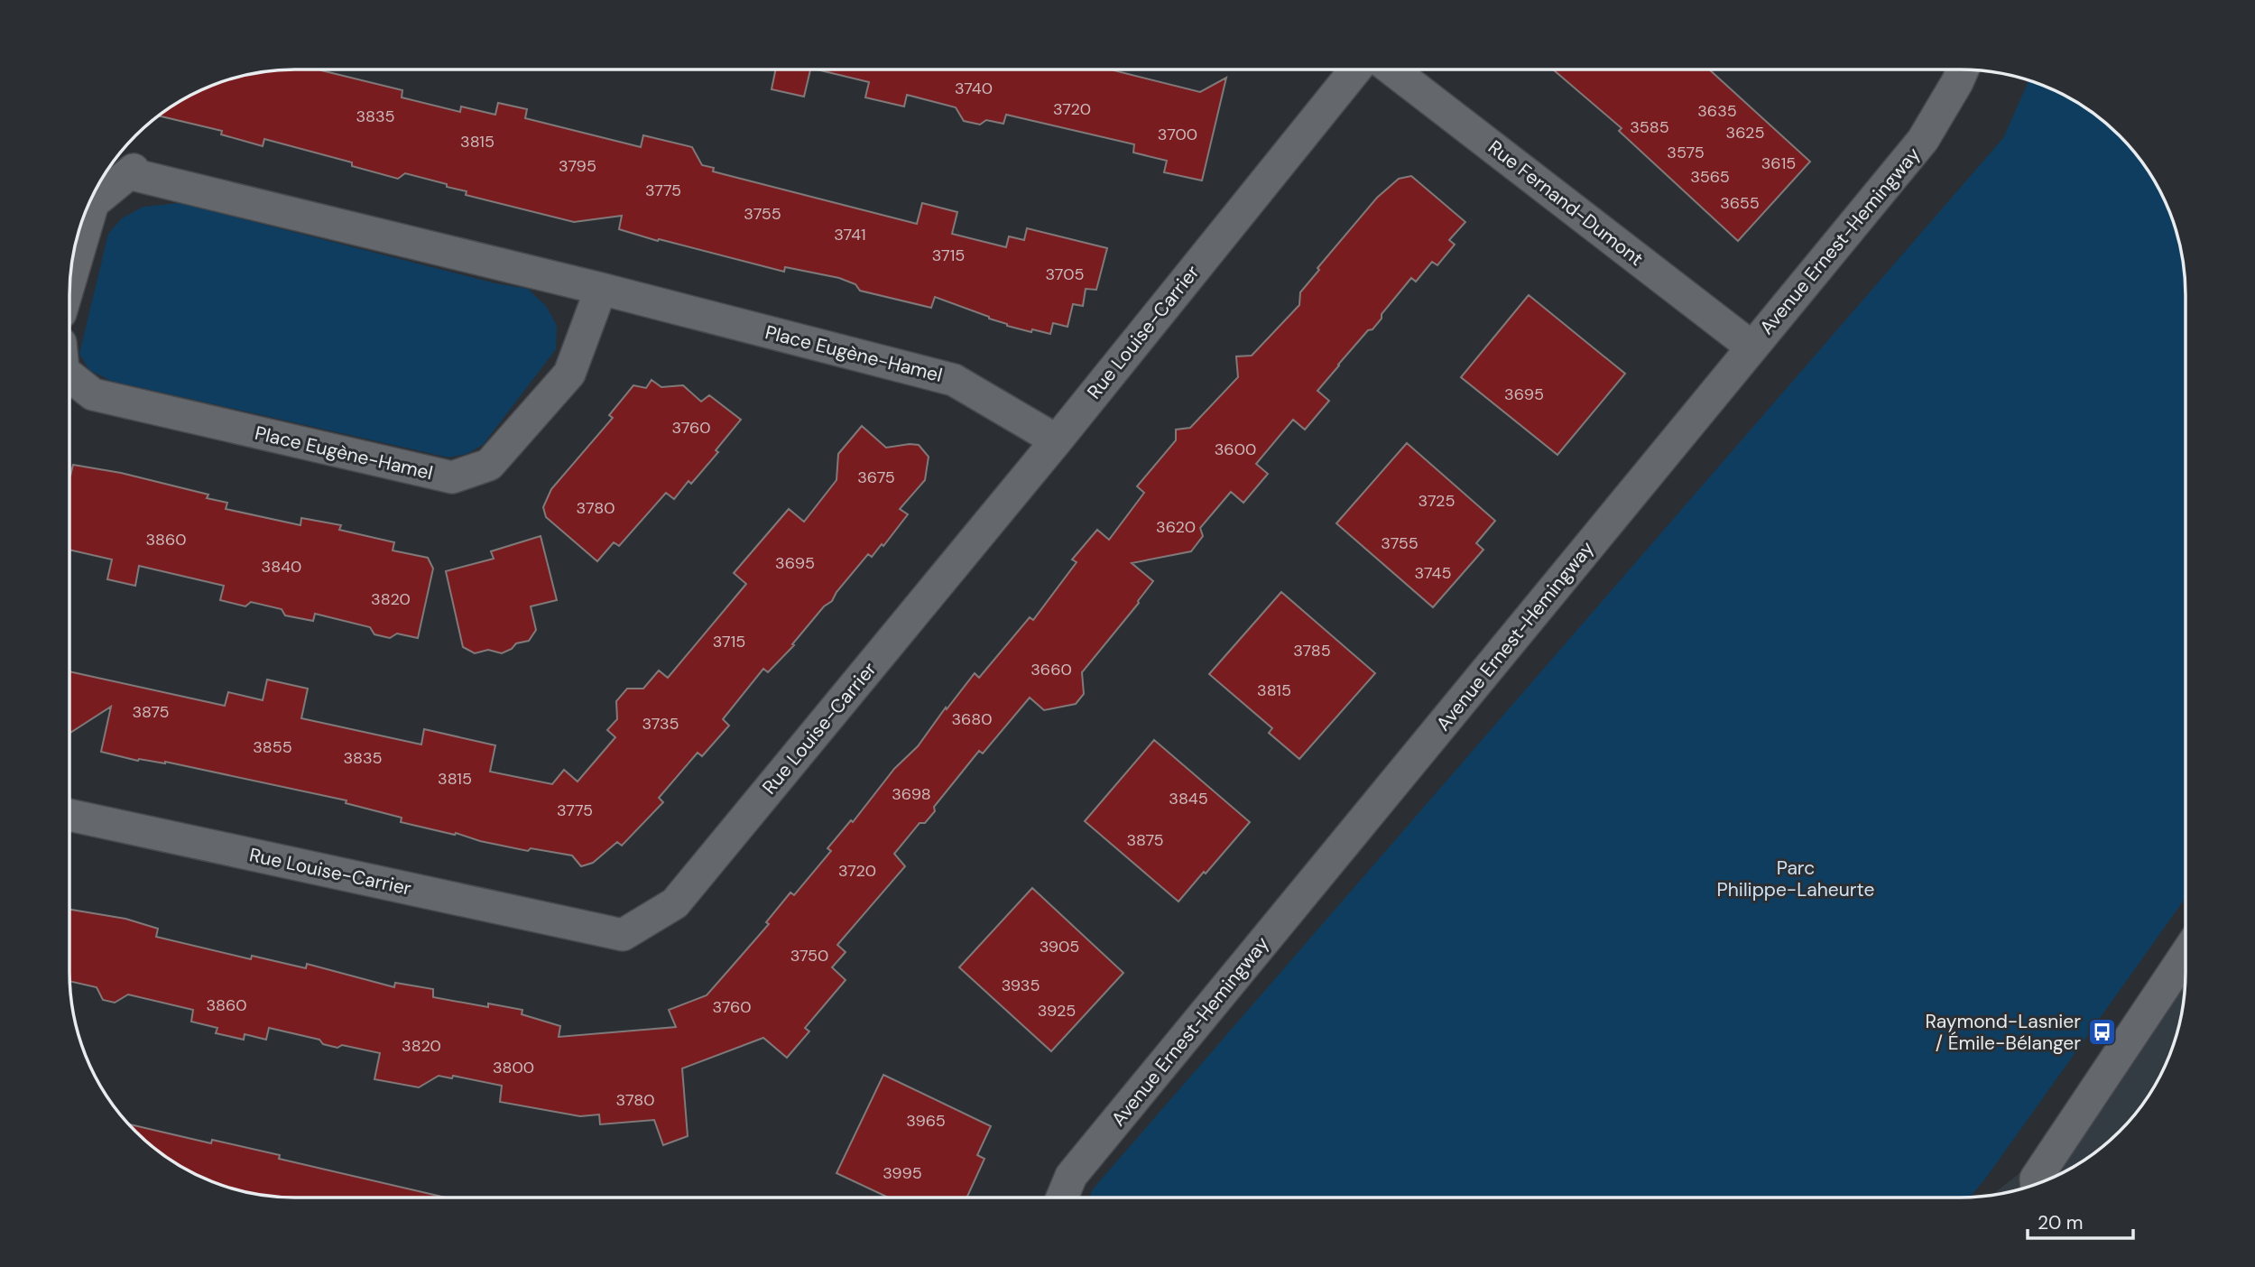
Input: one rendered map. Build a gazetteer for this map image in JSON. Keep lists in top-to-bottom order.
{
  "streets": {
    "street": [
      "Rue Fernand-Dumont",
      "Avenue Ernest-Hemingway",
      "Rue Louise-Carrier",
      "Place Eugène-Hamel"
    ]
  },
  "crossings": [
    ["Rue Fernand-Dumont", "Avenue Ernest-Hemingway"],
    ["Rue Louise-Carrier", "Place Eugène-Hamel"]
  ],
  "parks": ["Parc Philippe-Laheurte"],
  "places": {
    "bus stop": ["Raymond-Lasnier / Émile-Bélanger"]
  },
  "house_numbers": [
    "3740",
    "3720",
    "3635",
    "3835",
    "3585",
    "3625",
    "3700",
    "3815",
    "3575",
    "3615",
    "3795",
    "3565",
    "3775",
    "3655",
    "3755",
    "3741",
    "3715",
    "3705",
    "3695",
    "3760",
    "3600",
    "3675",
    "3725",
    "3780",
    "3620",
    "3860",
    "3755",
    "3695",
    "3840",
    "3745",
    "3820",
    "3715",
    "3785",
    "3660",
    "3815",
    "3875",
    "3680",
    "3735",
    "3855",
    "3835",
    "3815",
    "3698",
    "3845",
    "3775",
    "3875",
    "3720",
    "3905",
    "3750",
    "3935",
    "3860",
    "3760",
    "3925",
    "3820",
    "3800",
    "3780",
    "3965",
    "3995"
  ],
  "scale_bar": "20 m"
}
